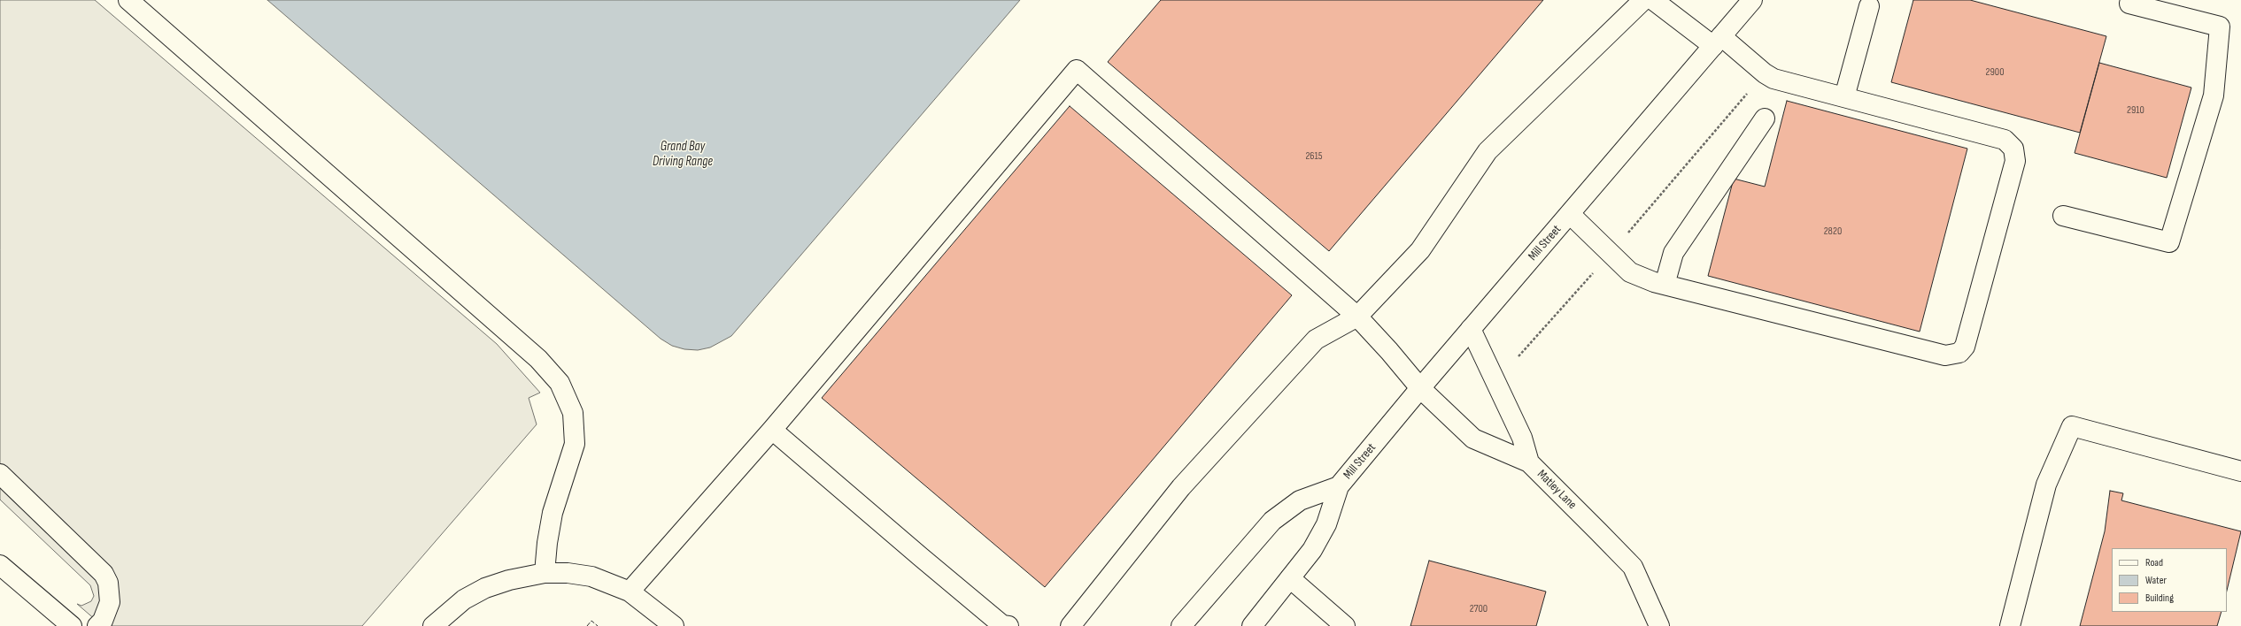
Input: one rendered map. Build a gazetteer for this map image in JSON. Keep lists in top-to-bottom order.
{
  "streets": {
    "street": ["Mill Street", "Matley Lane"]
  },
  "crossings": [
    ["Mill Street", "Matley Lane"]
  ],
  "water": ["Grand Bay Driving Range"],
  "house_numbers": [
    "2900",
    "2910",
    "2615",
    "2820",
    "2700"
  ],
  "legend": ["Road", "Water", "Building"]
}
